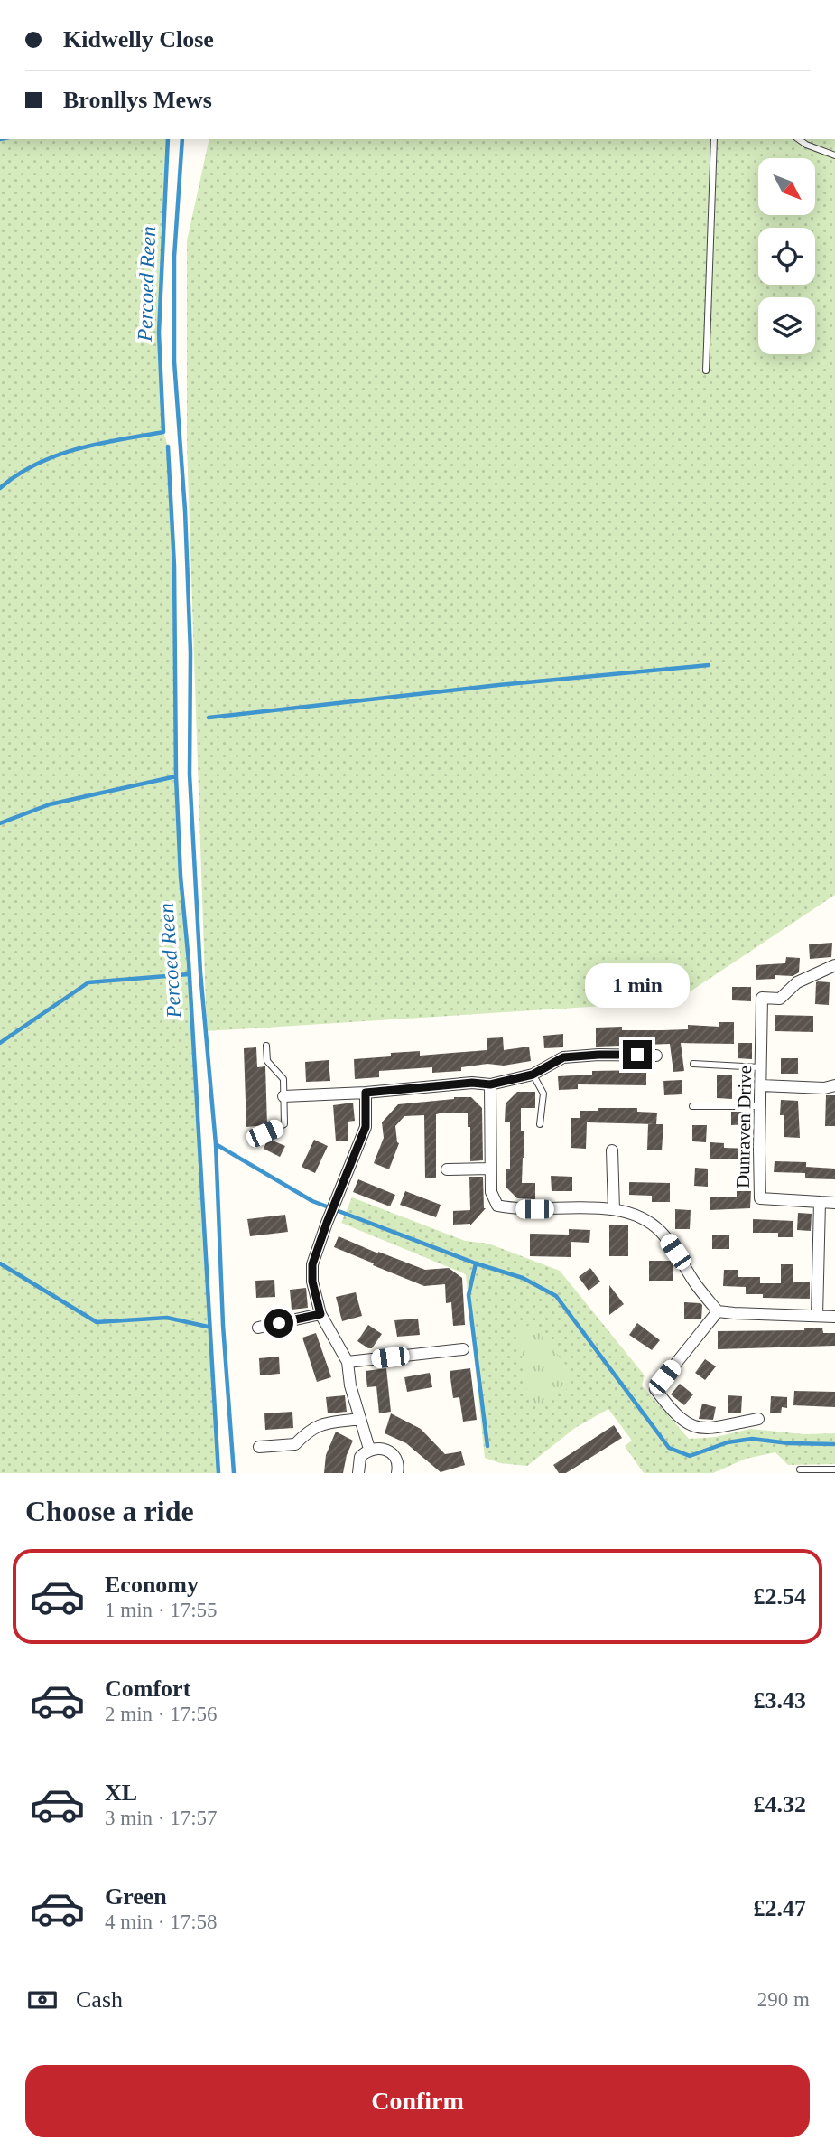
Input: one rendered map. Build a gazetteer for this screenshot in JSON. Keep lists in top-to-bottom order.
{
  "streets": {
    "street": ["Dunraven Drive"]
  },
  "water": ["Percoed Reen"],
  "north": "bottom right",
  "page": {
    "banner": ["Kidwelly Close", "Bronllys Mews"],
    "bubble": "1 min",
    "heading": "Choose a ride",
    "list": [
      {
        "name": "Economy",
        "note": "1 min · 17:55",
        "value": "£2.54"
      },
      {
        "name": "Comfort",
        "note": "2 min · 17:56",
        "value": "£3.43"
      },
      {
        "name": "XL",
        "note": "3 min · 17:57",
        "value": "£4.32"
      },
      {
        "name": "Green",
        "note": "4 min · 17:58",
        "value": "£2.47"
      }
    ],
    "pay": ["Cash", "290 m"],
    "buttons": "Confirm"
  }
}
